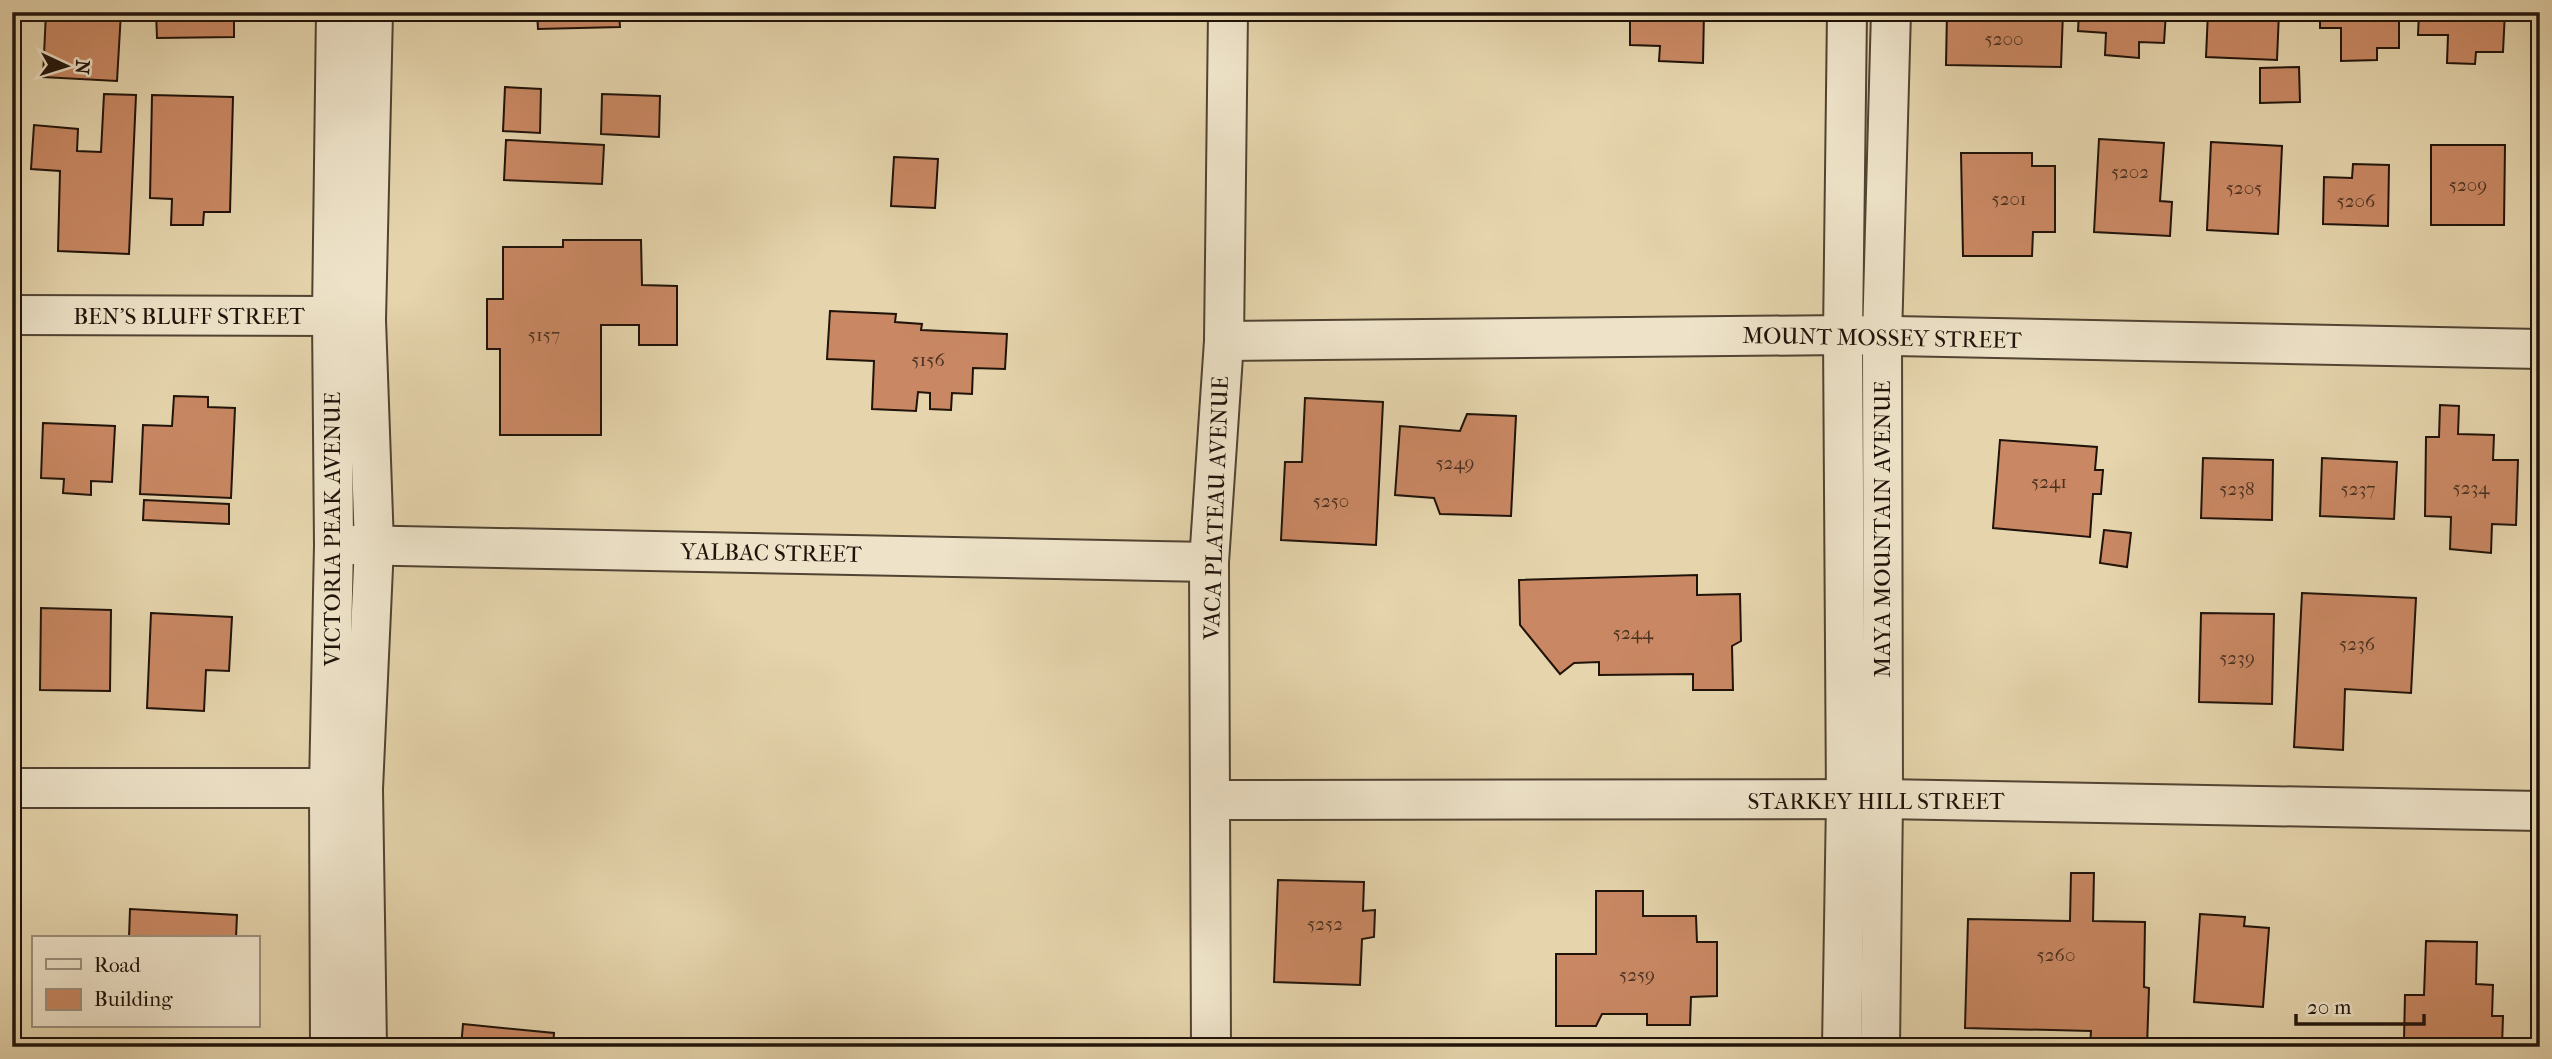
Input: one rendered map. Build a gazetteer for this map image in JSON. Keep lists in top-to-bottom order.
{
  "streets": {
    "street": [
      "BEN'S BLUFF STREET",
      "MOUNT MOSSEY STREET",
      "VACA PLATEAU AVENUE",
      "VICTORIA PEAK AVENUE",
      "MAYA MOUNTAIN AVENUE",
      "YALBAC STREET",
      "STARKEY HILL STREET"
    ]
  },
  "crossings": [
    ["BEN'S BLUFF STREET", "VICTORIA PEAK AVENUE"],
    ["MOUNT MOSSEY STREET", "VACA PLATEAU AVENUE"],
    ["MOUNT MOSSEY STREET", "MAYA MOUNTAIN AVENUE"],
    ["VACA PLATEAU AVENUE", "YALBAC STREET"],
    ["VACA PLATEAU AVENUE", "STARKEY HILL STREET"],
    ["VICTORIA PEAK AVENUE", "YALBAC STREET"],
    ["MAYA MOUNTAIN AVENUE", "STARKEY HILL STREET"]
  ],
  "house_numbers": [
    "5200",
    "5202",
    "5209",
    "5205",
    "5201",
    "5206",
    "5157",
    "5156",
    "5249",
    "5241",
    "5234",
    "5238",
    "5237",
    "5250",
    "5244",
    "5236",
    "5239",
    "5252",
    "5260",
    "5259"
  ],
  "legend": ["Road", "Building"],
  "scale_bar": "20 m",
  "north": "right"
}
